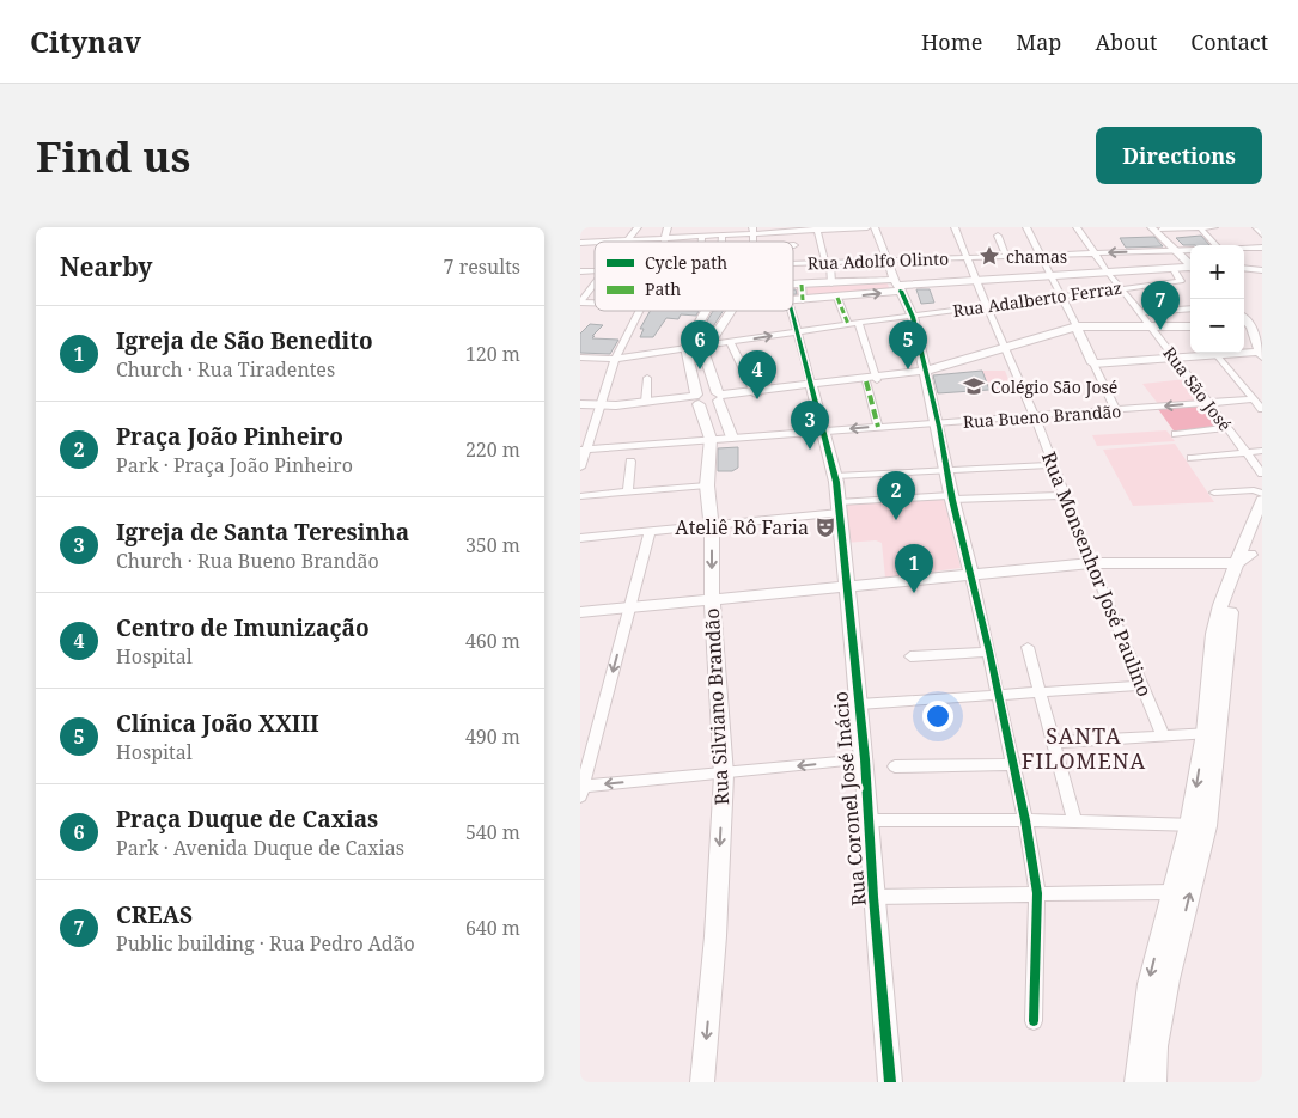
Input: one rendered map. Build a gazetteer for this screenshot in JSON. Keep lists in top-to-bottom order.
{
  "streets": {
    "street": [
      "Rua Adolfo Olinto",
      "Rua Adalberto Ferraz",
      "Rua São José",
      "Rua Bueno Brandão",
      "Rua Monsenhor José Paulino",
      "Rua Silviano Brandão",
      "Rua Coronel José Inácio"
    ]
  },
  "crossings": [
    ["Rua Adolfo Olinto", "Rua São José"],
    ["Rua Adolfo Olinto", "Rua Monsenhor José Paulino"],
    ["Rua Adalberto Ferraz", "Rua São José"],
    ["Rua Adalberto Ferraz", "Rua Monsenhor José Paulino"],
    ["Rua São José", "Rua Bueno Brandão"],
    ["Rua Bueno Brandão", "Rua Monsenhor José Paulino"],
    ["Rua Bueno Brandão", "Rua Silviano Brandão"],
    ["Rua Bueno Brandão", "Rua Coronel José Inácio"]
  ],
  "one_way": ["Rua Silviano Brandão"],
  "districts": ["SANTA FILOMENA"],
  "places": {
    "place": ["chamas"],
    "school or university": ["Colégio São José"],
    "theatre": ["Ateliê Rô Faria"]
  },
  "legend": ["Cycle path", "Path"],
  "page": {
    "header": "Citynav",
    "nav": [
      "Home",
      "Map",
      "About",
      "Contact"
    ],
    "buttons": "Directions",
    "title": "Find us",
    "heading": ["Nearby", "7 results"],
    "map_buttons": ["+", "−"],
    "pins": [
      "7",
      "5",
      "6",
      "4",
      "3",
      "2",
      "1"
    ],
    "list": [
      {
        "mark": "1",
        "name": "Igreja de São Benedito",
        "note": "Church · Rua Tiradentes",
        "value": "120 m"
      },
      {
        "mark": "2",
        "name": "Praça João Pinheiro",
        "note": "Park · Praça João Pinheiro",
        "value": "220 m"
      },
      {
        "mark": "3",
        "name": "Igreja de Santa Teresinha",
        "note": "Church · Rua Bueno Brandão",
        "value": "350 m"
      },
      {
        "mark": "4",
        "name": "Centro de Imunização",
        "note": "Hospital",
        "value": "460 m"
      },
      {
        "mark": "5",
        "name": "Clínica João XXIII",
        "note": "Hospital",
        "value": "490 m"
      },
      {
        "mark": "6",
        "name": "Praça Duque de Caxias",
        "note": "Park · Avenida Duque de Caxias",
        "value": "540 m"
      },
      {
        "mark": "7",
        "name": "CREAS",
        "note": "Public building · Rua Pedro Adão",
        "value": "640 m"
      }
    ]
  }
}
